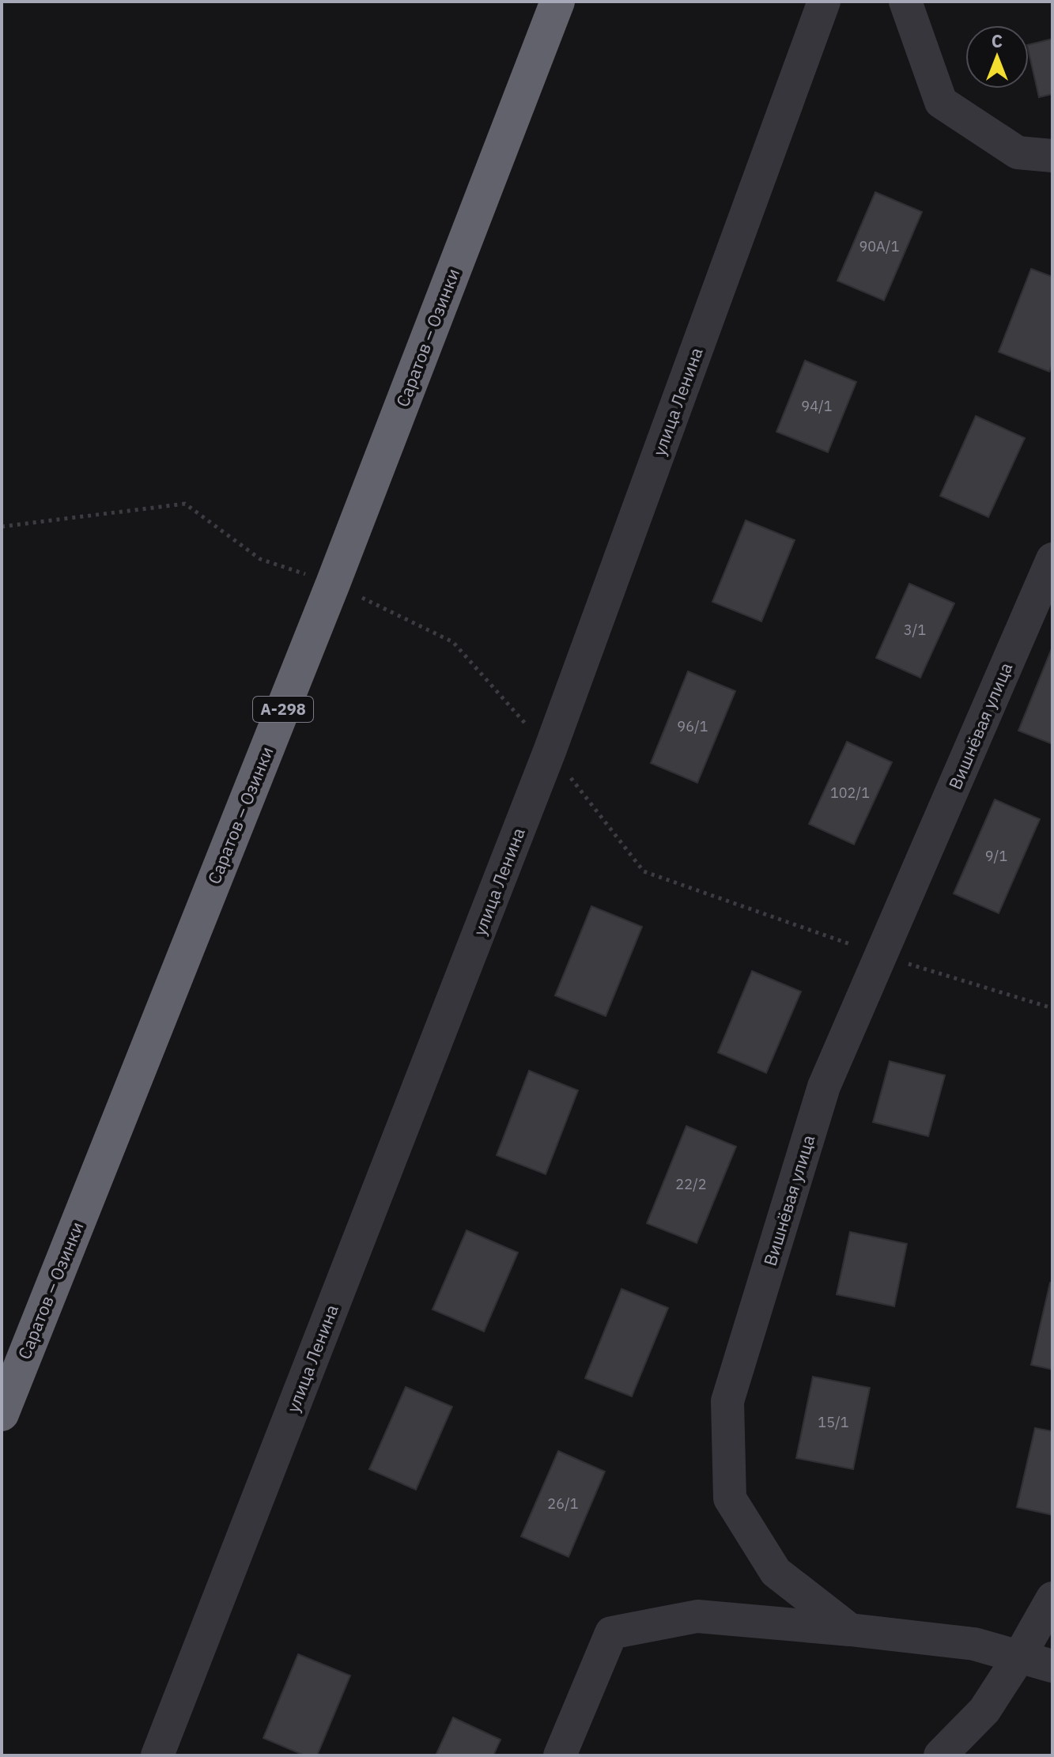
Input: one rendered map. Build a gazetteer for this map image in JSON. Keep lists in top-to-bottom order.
{
  "streets": {
    "highway": ["Саратов – Озинки", "А-298"],
    "street": ["улица Ленина", "Вишнёвая улица"]
  },
  "house_numbers": [
    "90А/1",
    "94/1",
    "3/1",
    "96/1",
    "102/1",
    "9/1",
    "22/2",
    "15/1",
    "26/1"
  ],
  "north": "top"
}
